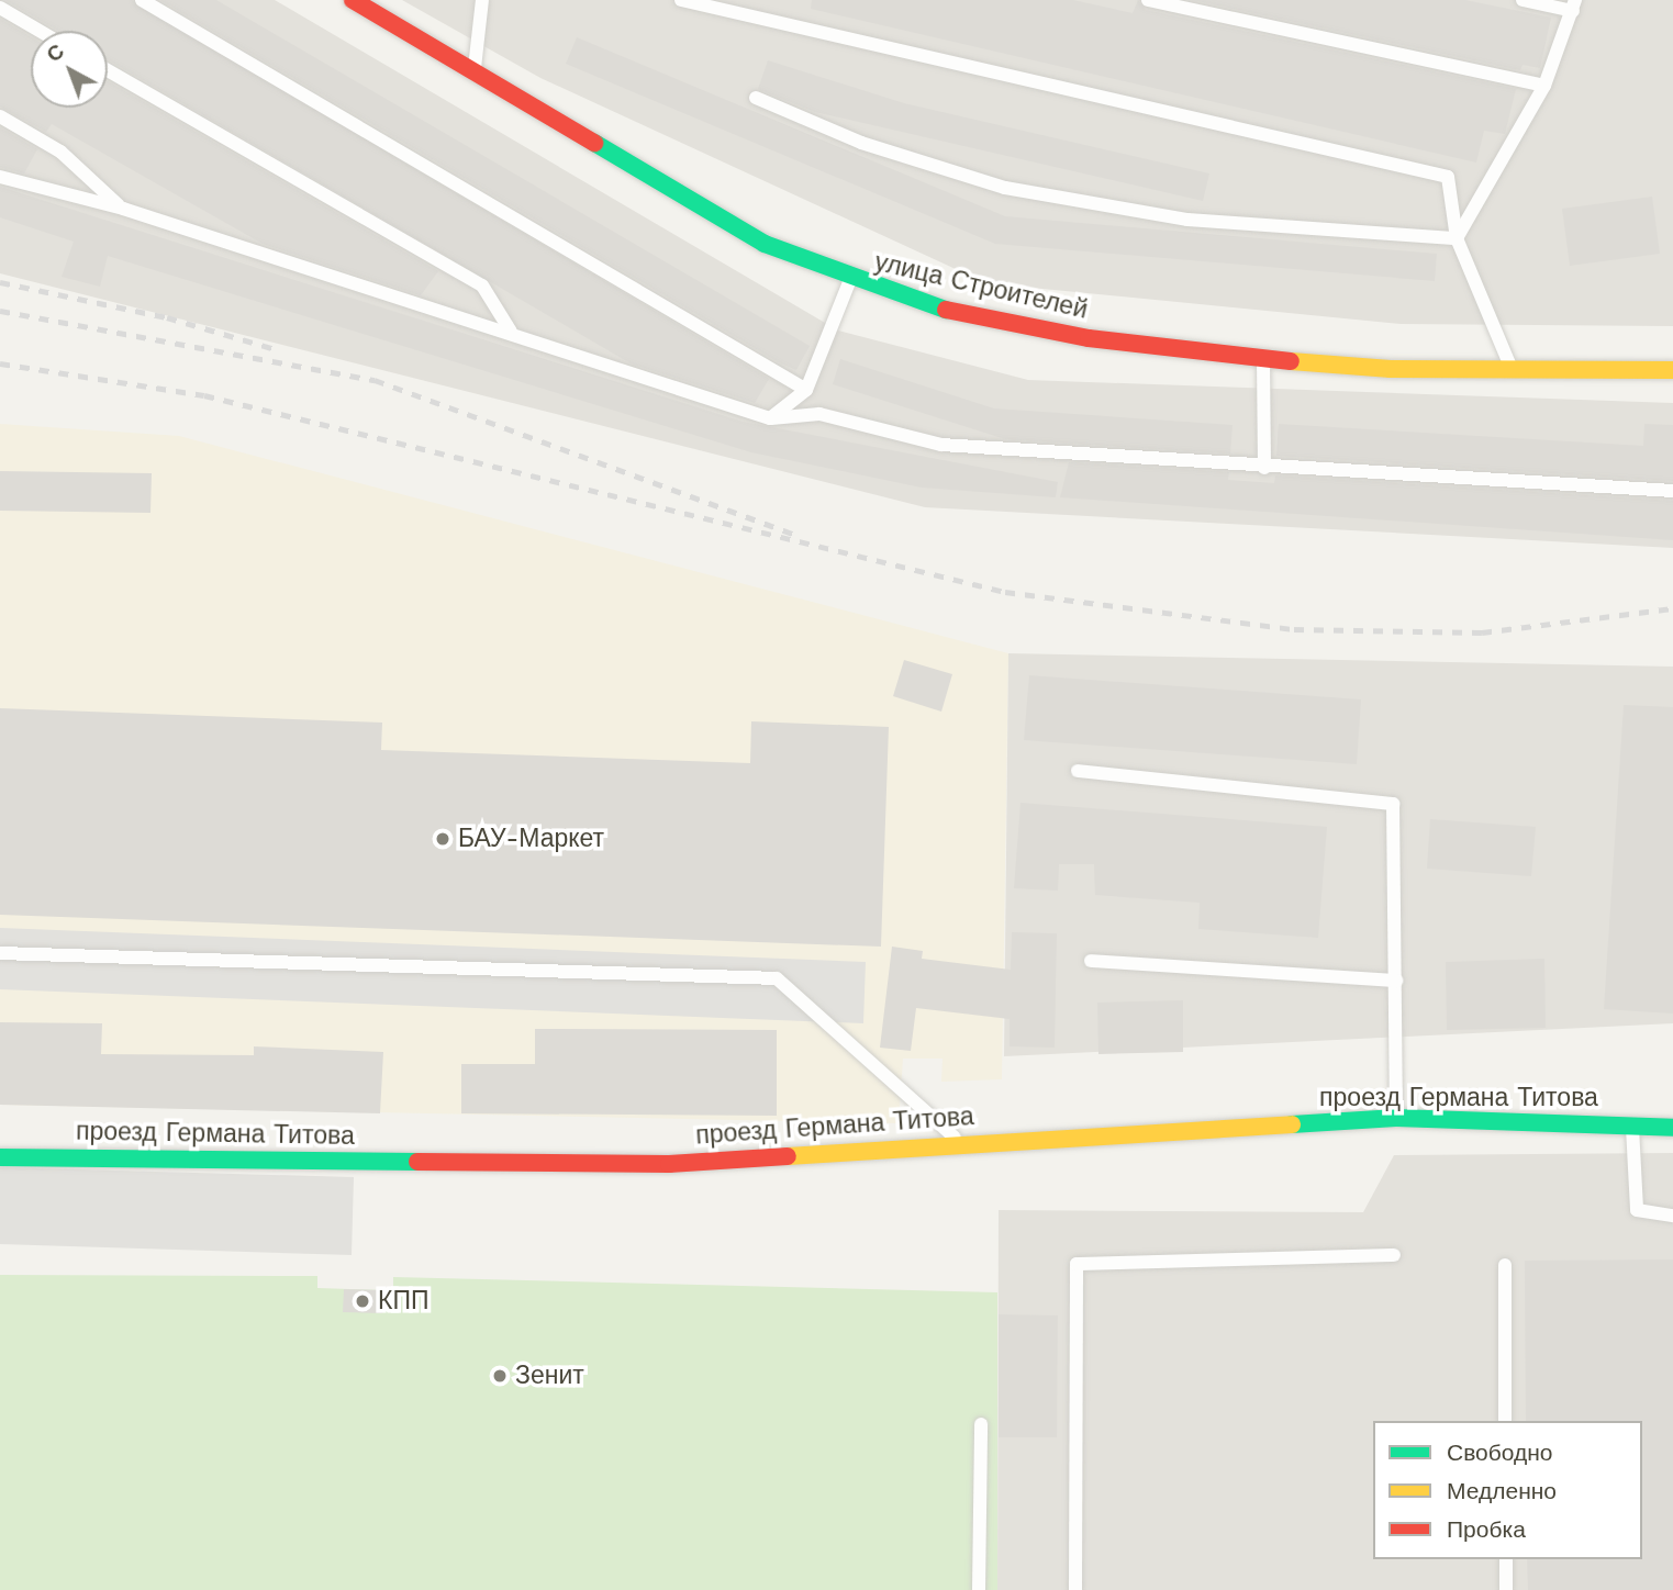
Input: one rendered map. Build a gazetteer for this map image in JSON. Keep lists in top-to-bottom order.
{
  "streets": {
    "street": ["улица Строителей", "проезд Германа Титова"]
  },
  "places": ["БАУ-Маркет", "КПП", "Зенит"],
  "legend": ["Свободно", "Медленно", "Пробка"],
  "north": "top left"
}
